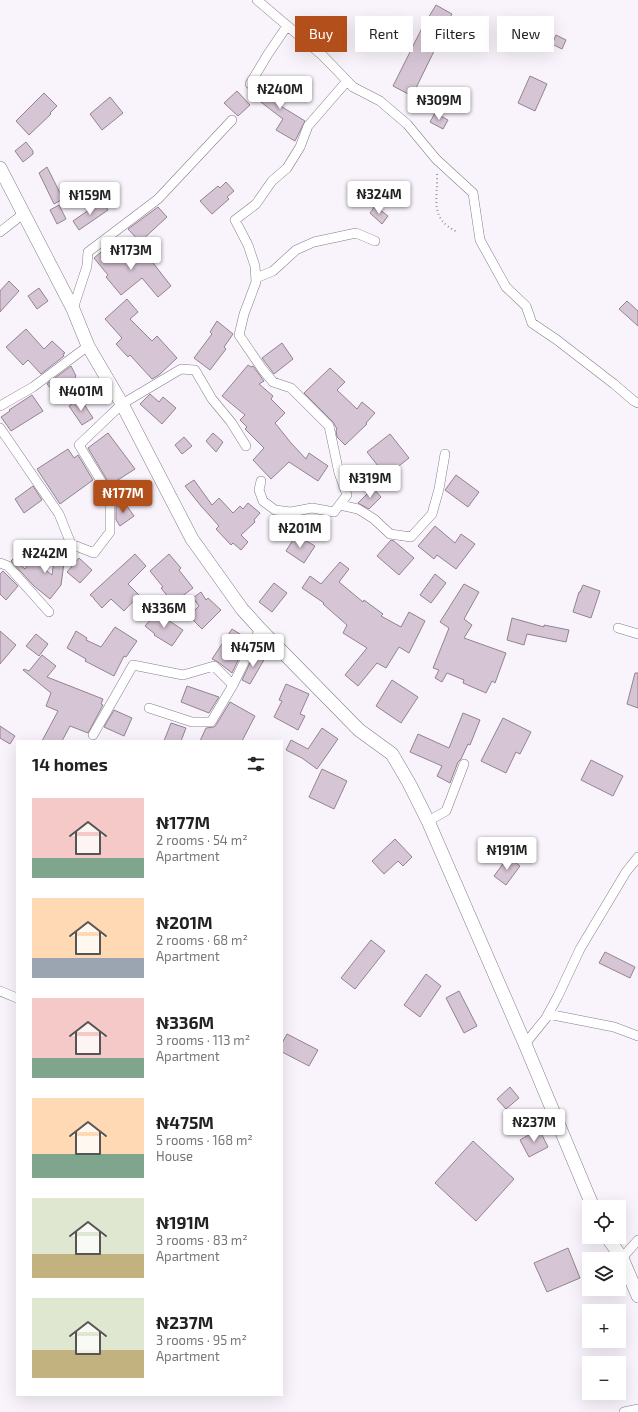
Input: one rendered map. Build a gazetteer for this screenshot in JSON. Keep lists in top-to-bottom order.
{
  "page": {
    "chip": [
      "Buy",
      "Rent",
      "Filters",
      "New"
    ],
    "price": [
      "₦240M",
      "₦309M",
      "₦324M",
      "₦159M",
      "₦173M",
      "₦401M",
      "₦319M",
      "₦177M",
      "₦201M",
      "₦242M",
      "₦336M",
      "₦475M",
      "₦191M",
      "₦237M"
    ],
    "heading": "14 homes",
    "list": [
      {
        "name": "₦177M",
        "note": "2 rooms · 54 m² · Apartment"
      },
      {
        "name": "₦201M",
        "note": "2 rooms · 68 m² · Apartment"
      },
      {
        "name": "₦336M",
        "note": "3 rooms · 113 m² · Apartment"
      },
      {
        "name": "₦475M",
        "note": "5 rooms · 168 m² · House"
      },
      {
        "name": "₦191M",
        "note": "3 rooms · 83 m² · Apartment"
      },
      {
        "name": "₦237M",
        "note": "3 rooms · 95 m² · Apartment"
      }
    ],
    "map_buttons": ["+", "−"]
  }
}
